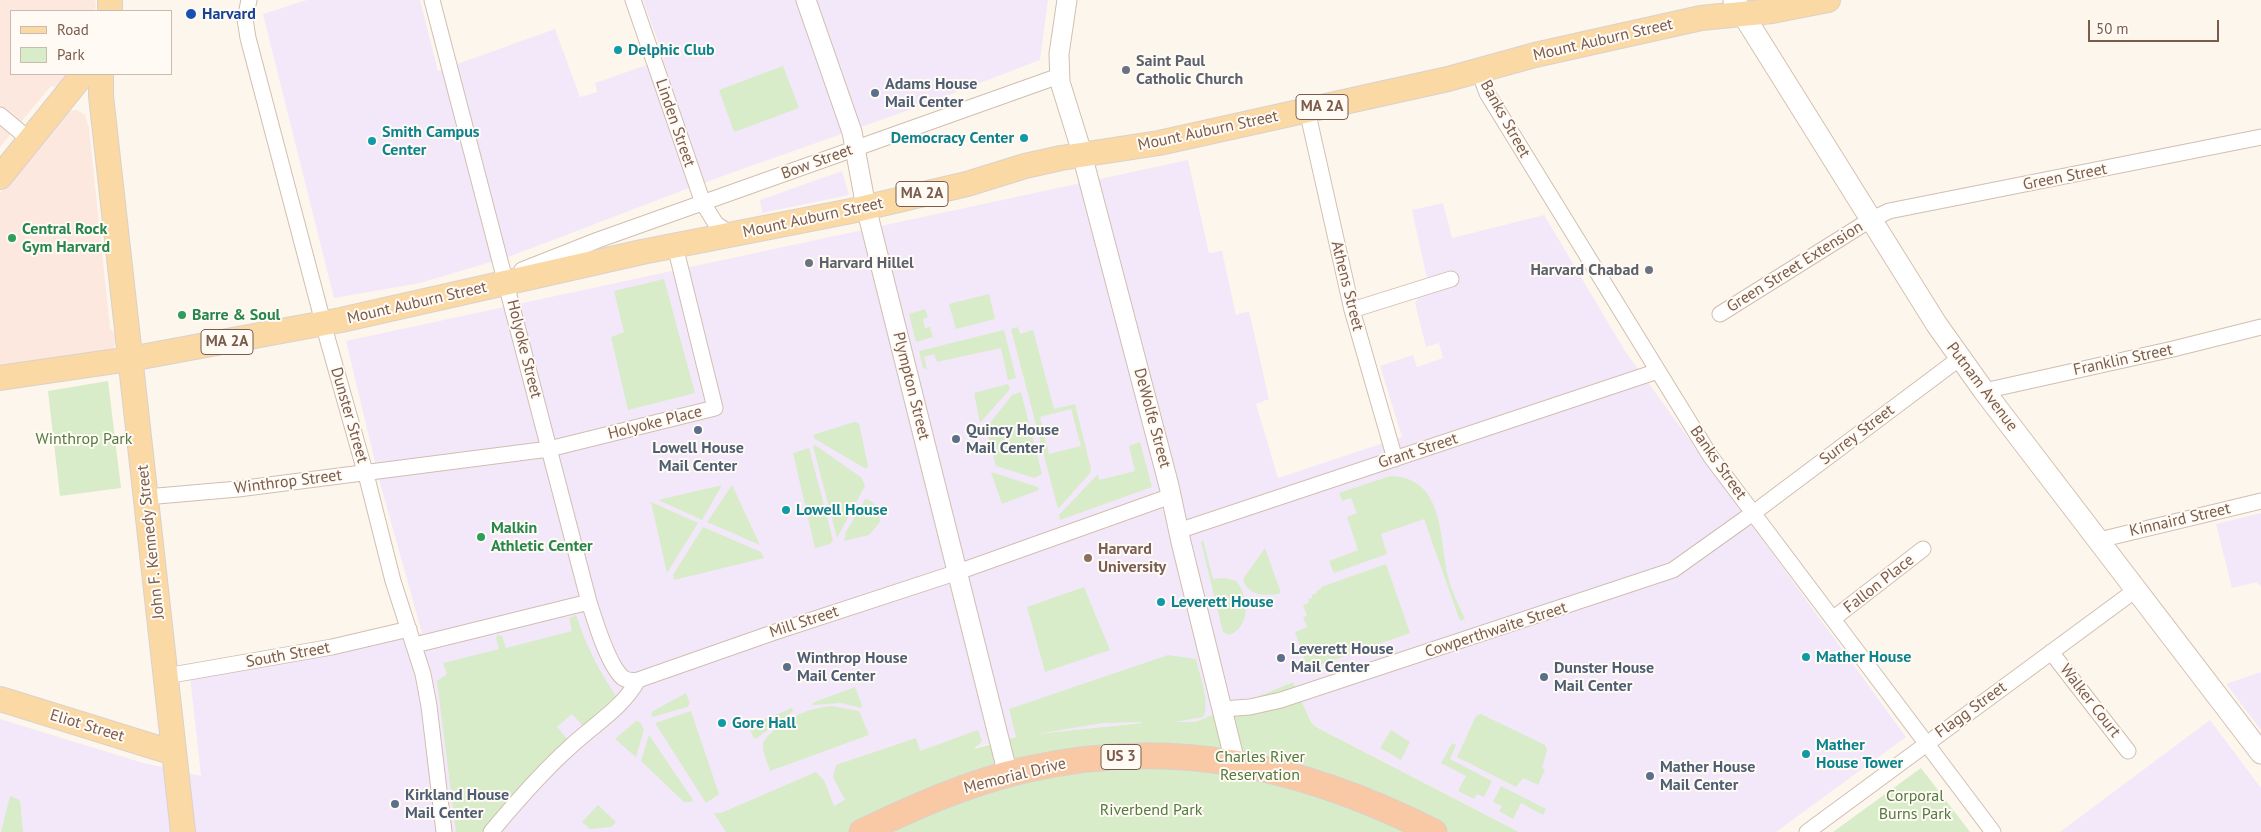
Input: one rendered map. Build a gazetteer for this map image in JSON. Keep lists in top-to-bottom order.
{
  "streets": {
    "highway": ["US 3", "Memorial Drive"],
    "main road": [
      "Mount Auburn Street",
      "MA 2A",
      "Putnam Avenue",
      "John F. Kennedy Street",
      "Eliot Street"
    ],
    "street": [
      "Banks Street",
      "Linden Street",
      "Bow Street",
      "Green Street",
      "Green Street Extension",
      "Athens Street",
      "Holyoke Street",
      "Franklin Street",
      "Plympton Street",
      "Dunster Street",
      "DeWolfe Street",
      "Holyoke Place",
      "Surrey Street",
      "Grant Street",
      "Winthrop Street",
      "Kinnaird Street",
      "Fallon Place",
      "Mill Street",
      "Cowperthwaite Street",
      "South Street",
      "Walker Court",
      "Flagg Street"
    ]
  },
  "crossings": [
    ["Mount Auburn Street", "Banks Street"],
    ["Mount Auburn Street", "Linden Street"],
    ["Mount Auburn Street", "Bow Street"],
    ["Mount Auburn Street", "Athens Street"],
    ["Mount Auburn Street", "Holyoke Street"],
    ["Mount Auburn Street", "Plympton Street"],
    ["Mount Auburn Street", "Putnam Avenue"],
    ["Mount Auburn Street", "Dunster Street"],
    ["Mount Auburn Street", "DeWolfe Street"],
    ["Mount Auburn Street", "Holyoke Place"],
    ["Mount Auburn Street", "John F. Kennedy Street"],
    ["Banks Street", "Surrey Street"],
    ["Banks Street", "Grant Street"],
    ["Banks Street", "Fallon Place"],
    ["Banks Street", "Cowperthwaite Street"],
    ["Banks Street", "Flagg Street"],
    ["Linden Street", "Bow Street"],
    ["Bow Street", "Holyoke Street"],
    ["Bow Street", "Plympton Street"],
    ["Bow Street", "DeWolfe Street"],
    ["Green Street", "Green Street Extension"],
    ["Green Street", "Putnam Avenue"],
    ["Green Street Extension", "Putnam Avenue"],
    ["Athens Street", "Grant Street"],
    ["Holyoke Street", "Holyoke Place"],
    ["Holyoke Street", "Winthrop Street"],
    ["Holyoke Street", "Mill Street"],
    ["Franklin Street", "Putnam Avenue"],
    ["Plympton Street", "Mill Street"],
    ["Plympton Street", "Memorial Drive"],
    ["Putnam Avenue", "Surrey Street"],
    ["Putnam Avenue", "Kinnaird Street"],
    ["Putnam Avenue", "Flagg Street"],
    ["Dunster Street", "Winthrop Street"],
    ["Dunster Street", "South Street"],
    ["DeWolfe Street", "Grant Street"],
    ["DeWolfe Street", "Mill Street"],
    ["DeWolfe Street", "Cowperthwaite Street"],
    ["DeWolfe Street", "Memorial Drive"],
    ["Holyoke Place", "Winthrop Street"],
    ["Surrey Street", "Cowperthwaite Street"],
    ["Winthrop Street", "John F. Kennedy Street"],
    ["John F. Kennedy Street", "South Street"],
    ["John F. Kennedy Street", "Eliot Street"],
    ["Walker Court", "Flagg Street"]
  ],
  "parks": [
    "Winthrop Park",
    "Charles River Reservation",
    "Corporal Burns Park",
    "Riverbend Park"
  ],
  "places": [
    "Harvard",
    "Delphic Club",
    "Saint Paul Catholic Church",
    "Adams House Mail Center",
    "Democracy Center",
    "Smith Campus Center",
    "Central Rock Gym Harvard",
    "Harvard Hillel",
    "Harvard Chabad",
    "Barre & Soul",
    "Lowell House Mail Center",
    "Quincy House Mail Center",
    "Lowell House",
    "Malkin Athletic Center",
    "Harvard University",
    "Leverett House",
    "Mather House",
    "Leverett House Mail Center",
    "Winthrop House Mail Center",
    "Dunster House Mail Center",
    "Gore Hall",
    "Mather House Tower",
    "Mather House Mail Center",
    "Kirkland House Mail Center"
  ],
  "legend": ["Road", "Park"],
  "scale_bar": "50 m"
}
